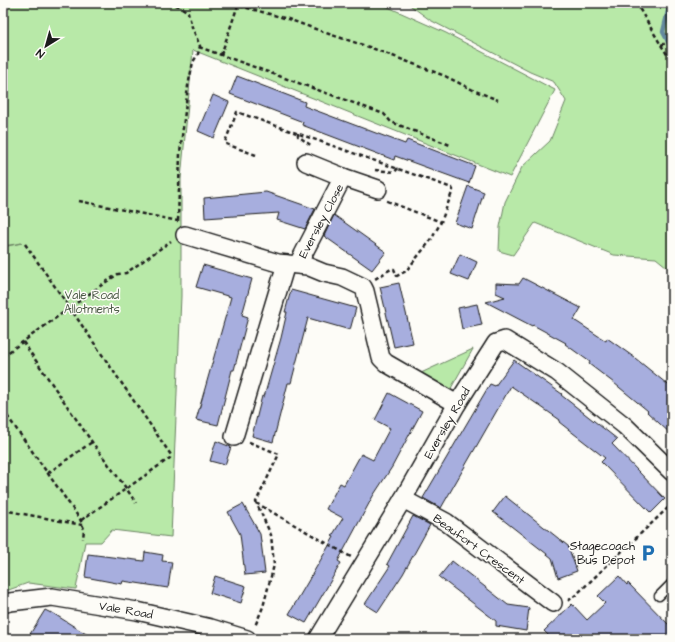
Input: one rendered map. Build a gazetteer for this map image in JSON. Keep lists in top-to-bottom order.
{
  "streets": {
    "street": [
      "Eversley Close",
      "Eversley Road",
      "Beaufort Crescent",
      "Vale Road"
    ]
  },
  "crossings": [
    ["Eversley Road", "Beaufort Crescent"]
  ],
  "parks": ["Vale Road Allotments"],
  "places": {
    "parking": ["Stagecoach Bus Depot"]
  },
  "north": "bottom left"
}
